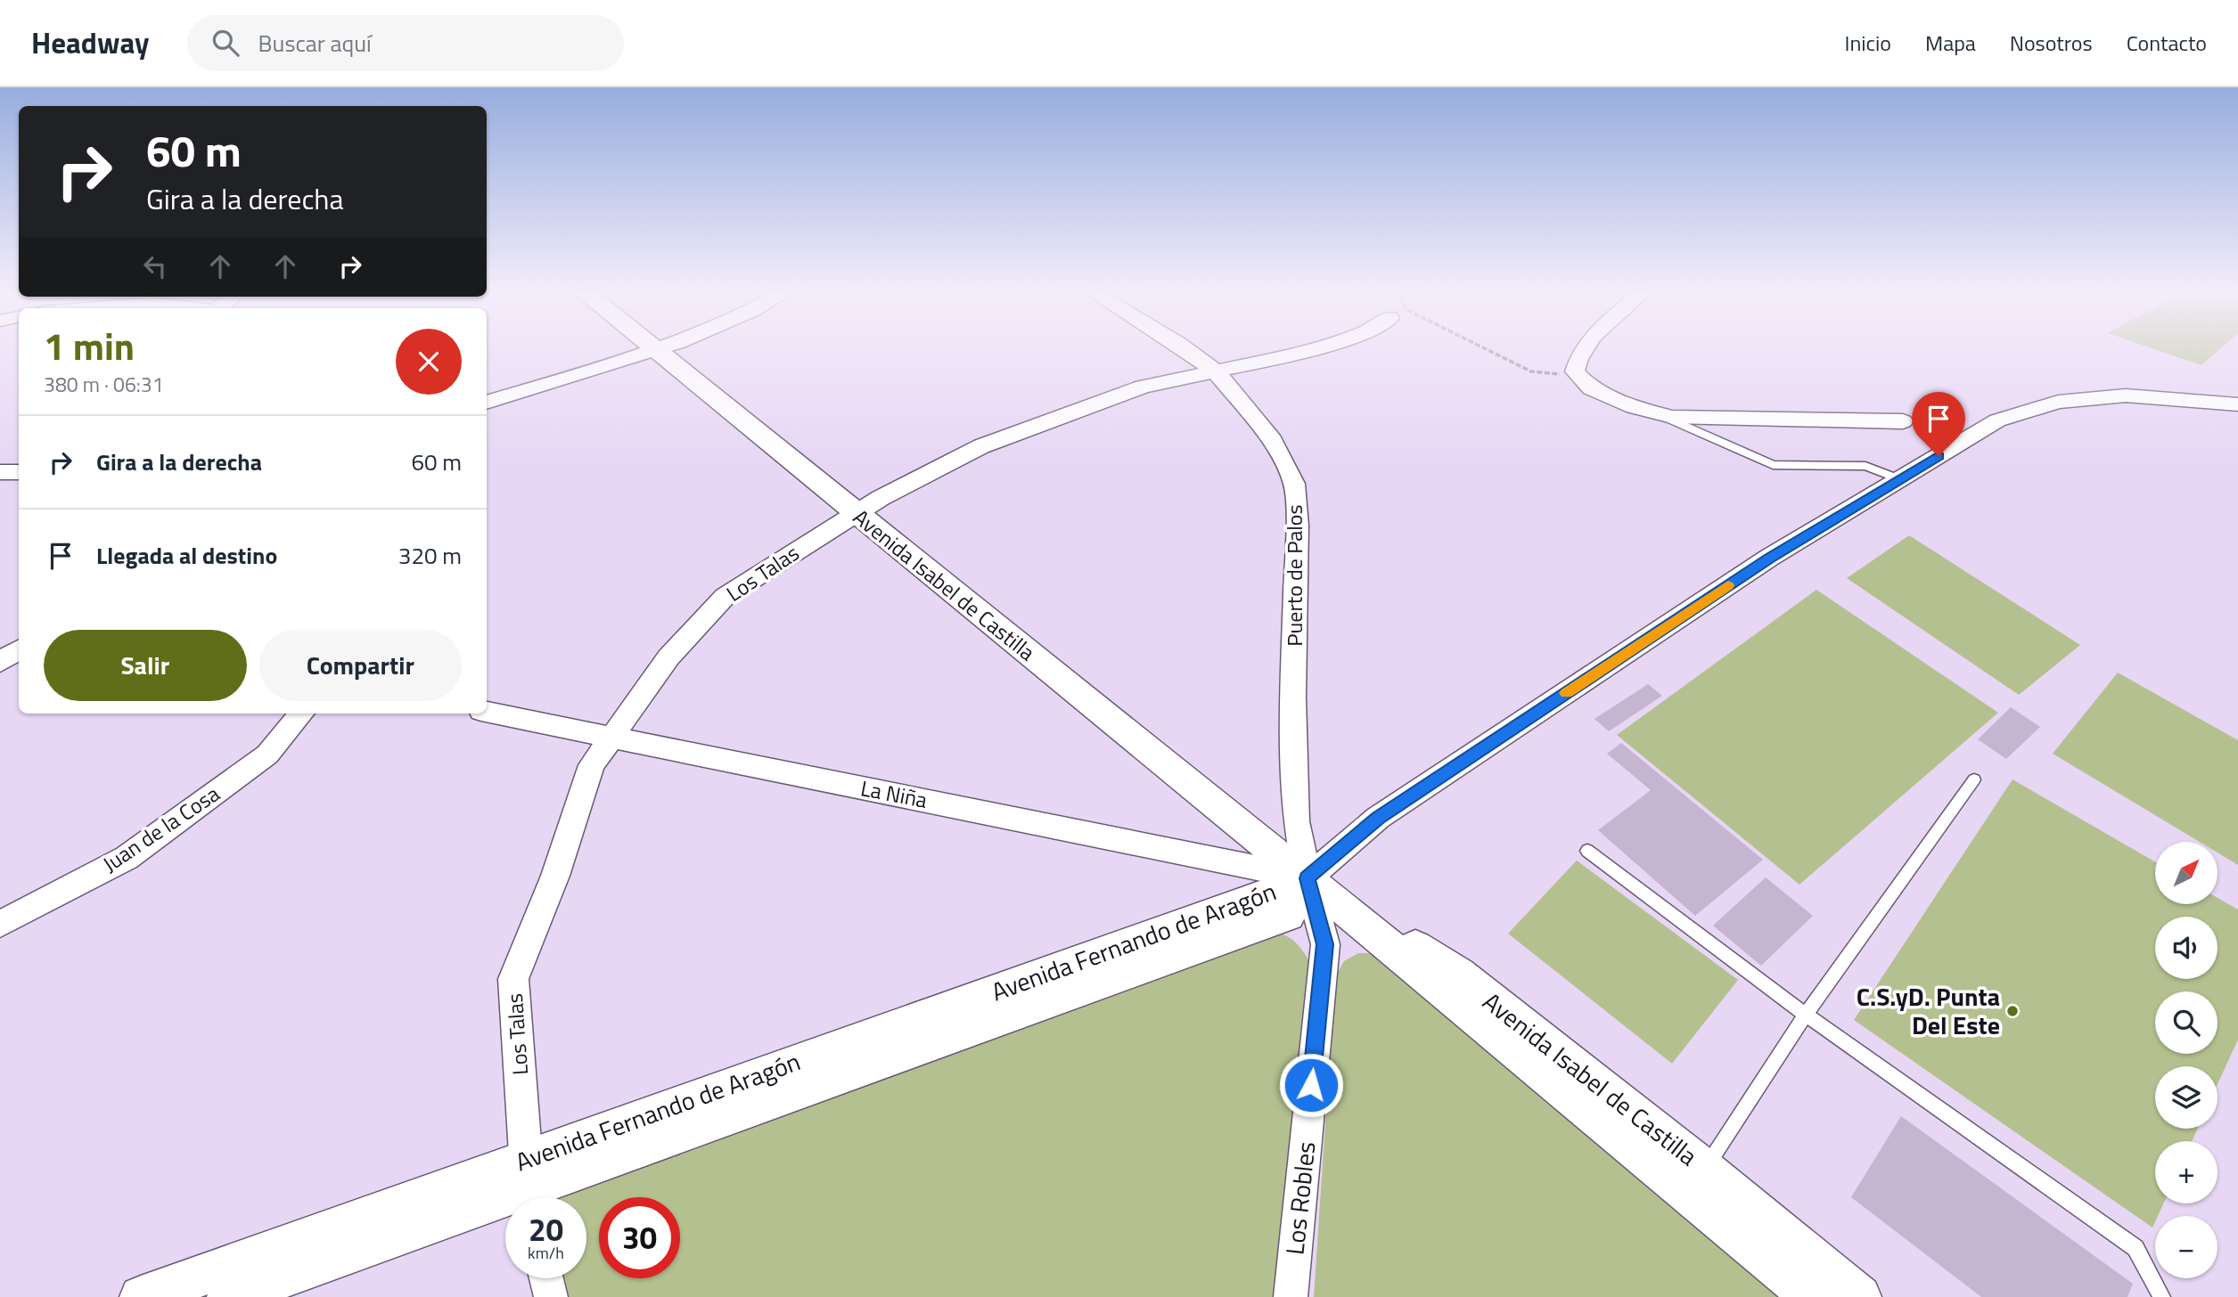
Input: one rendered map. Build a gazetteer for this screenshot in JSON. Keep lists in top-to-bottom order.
{
  "streets": {
    "street": [
      "Los Talas",
      "Puerto de Palos",
      "Avenida Isabel de Castilla",
      "La Niña",
      "Juan de la Cosa",
      "Avenida Fernando de Aragón",
      "Los Robles"
    ]
  },
  "crossings": [
    ["Los Talas", "Puerto de Palos"],
    ["Los Talas", "Avenida Isabel de Castilla"],
    ["Los Talas", "La Niña"],
    ["Los Talas", "Avenida Fernando de Aragón"],
    ["Puerto de Palos", "Avenida Isabel de Castilla"],
    ["Puerto de Palos", "La Niña"],
    ["Puerto de Palos", "Avenida Fernando de Aragón"],
    ["Puerto de Palos", "Los Robles"],
    ["Avenida Isabel de Castilla", "La Niña"],
    ["Avenida Isabel de Castilla", "Avenida Fernando de Aragón"],
    ["Avenida Isabel de Castilla", "Los Robles"],
    ["La Niña", "Avenida Fernando de Aragón"],
    ["La Niña", "Los Robles"],
    ["Avenida Fernando de Aragón", "Los Robles"]
  ],
  "places": ["C.S.yD. Punta Del Este"],
  "north": "top right",
  "page": {
    "header": "Headway",
    "search": "Buscar aquí",
    "nav": [
      "Inicio",
      "Mapa",
      "Nosotros",
      "Contacto"
    ],
    "turn": ["60 m", "Gira a la derecha"],
    "heading": ["1 min", "380 m · 06:31"],
    "list": [
      {
        "name": "Gira a la derecha",
        "value": "60 m"
      },
      {
        "name": "Llegada al destino",
        "value": "320 m"
      }
    ],
    "buttons": ["Salir", "Compartir"],
    "map_buttons": ["+", "−"],
    "speed": "20 km/h",
    "limit": "30"
  }
}
